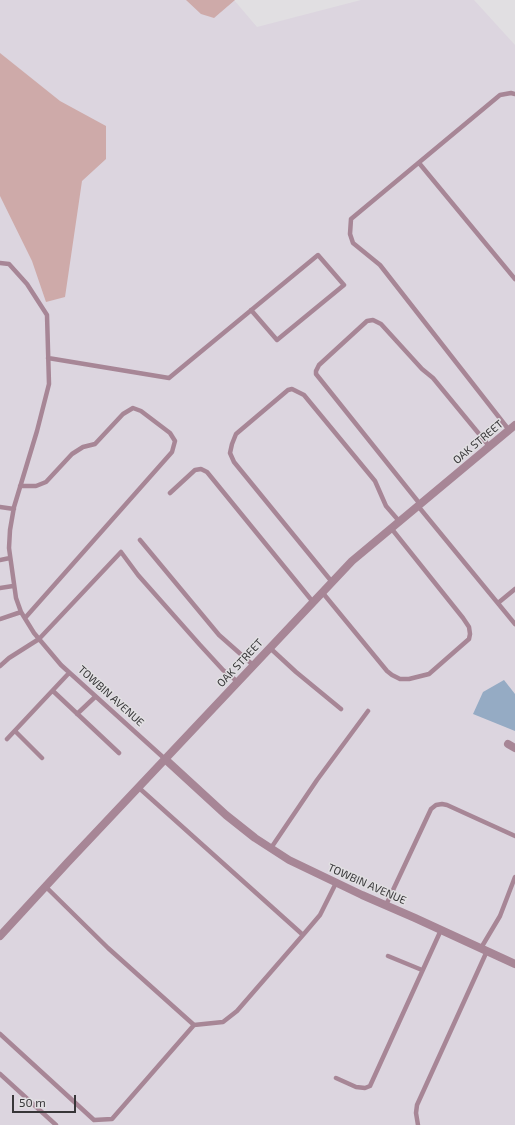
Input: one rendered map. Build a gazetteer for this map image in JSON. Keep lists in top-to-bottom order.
{
  "streets": {
    "street": ["OAK STREET", "TOWBIN AVENUE"]
  },
  "crossings": [
    ["OAK STREET", "TOWBIN AVENUE"]
  ],
  "scale_bar": "50 m"
}
